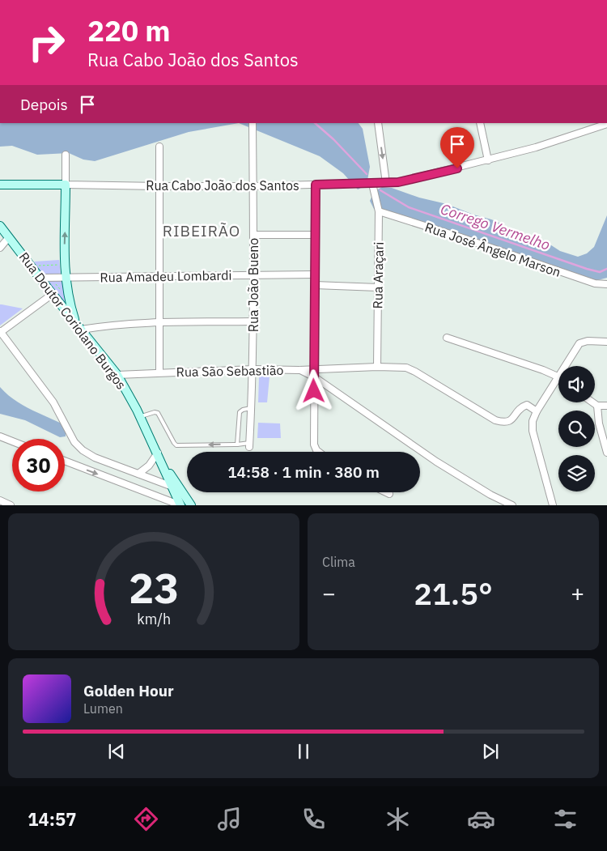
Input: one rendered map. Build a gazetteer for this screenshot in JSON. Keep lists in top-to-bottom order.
{
  "streets": {
    "street": [
      "Rua Cabo João dos Santos",
      "Rua José Ângelo Marson",
      "Rua Araçari",
      "Rua Amadeu Lombardi",
      "Rua João Bueno",
      "Rua Doutor Coriolano Burgos",
      "Rua São Sebastião"
    ]
  },
  "crossings": [
    ["Rua Cabo João dos Santos", "Rua Araçari"],
    ["Rua Cabo João dos Santos", "Rua João Bueno"],
    ["Rua José Ângelo Marson", "Rua Araçari"],
    ["Rua Araçari", "Rua São Sebastião"],
    ["Rua Amadeu Lombardi", "Rua João Bueno"],
    ["Rua Amadeu Lombardi", "Rua Doutor Coriolano Burgos"],
    ["Rua João Bueno", "Rua São Sebastião"],
    ["Rua Doutor Coriolano Burgos", "Rua São Sebastião"]
  ],
  "districts": ["RIBEIRÃO"],
  "water": ["Corrego Vermelho"],
  "page": {
    "turn": ["220 m", "Rua Cabo João dos Santos"],
    "then": "Depois",
    "limit": "30",
    "trip": "14:58 · 1 min · 380 m",
    "tile": "Clima",
    "heat": ["−", "21.5°", "+"],
    "song": ["Golden Hour", "Lumen"],
    "tabs": "14:57",
    "gauge": ["23", "km/h"]
  }
}
